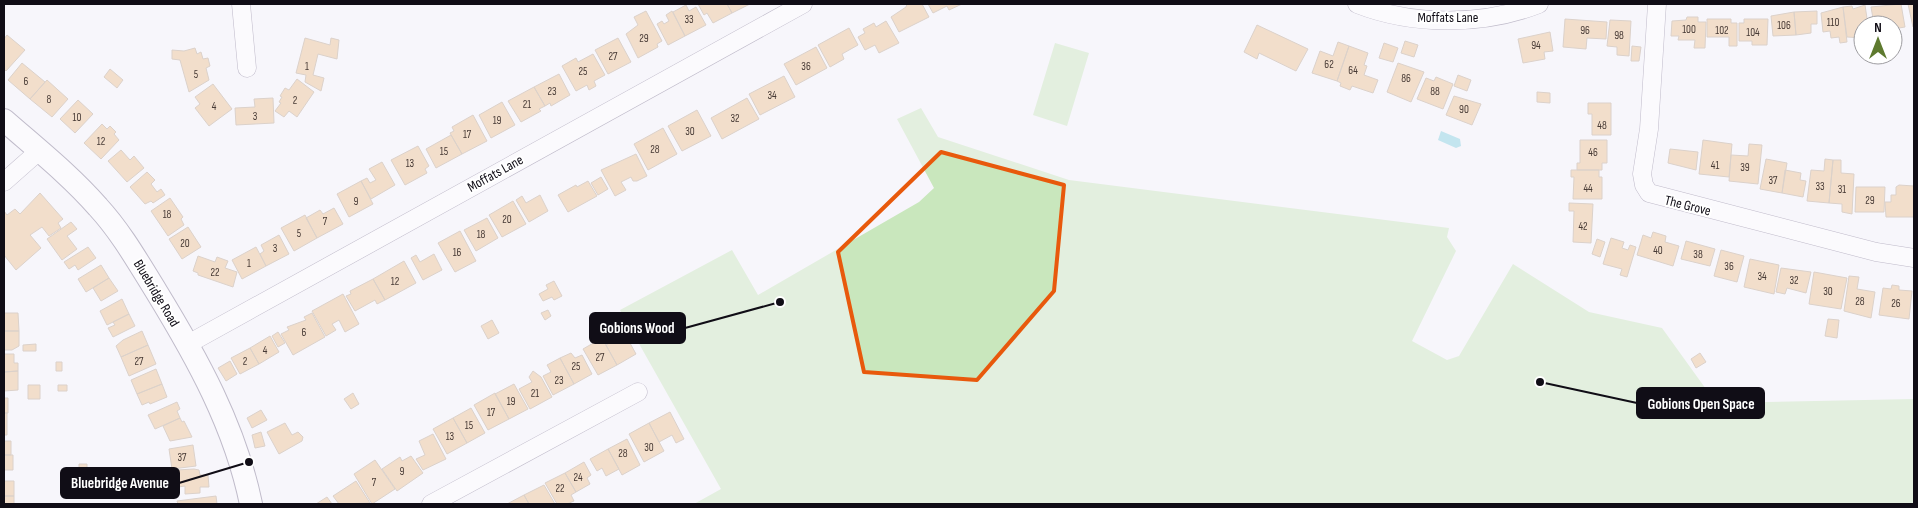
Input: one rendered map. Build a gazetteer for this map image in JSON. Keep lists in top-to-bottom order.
{
  "streets": {
    "street": ["Moffats Lane", "The Grove", "Bluebridge Road"]
  },
  "crossings": [
    ["Moffats Lane", "Bluebridge Road"]
  ],
  "places": ["Gobions Wood", "Gobions Open Space", "Bluebridge Avenue"],
  "house_numbers": [
    "33",
    "110",
    "106",
    "100",
    "96",
    "102",
    "104",
    "98",
    "29",
    "94",
    "27",
    "62",
    "1",
    "36",
    "64",
    "25",
    "5",
    "86",
    "6",
    "23",
    "88",
    "34",
    "8",
    "2",
    "21",
    "4",
    "90",
    "3",
    "10",
    "32",
    "19",
    "48",
    "30",
    "17",
    "12",
    "28",
    "15",
    "46",
    "13",
    "41",
    "39",
    "37",
    "33",
    "44",
    "31",
    "29",
    "9",
    "18",
    "20",
    "7",
    "42",
    "5",
    "18",
    "20",
    "3",
    "40",
    "16",
    "38",
    "1",
    "36",
    "22",
    "34",
    "32",
    "12",
    "30",
    "28",
    "26",
    "6",
    "4",
    "27",
    "27",
    "2",
    "25",
    "23",
    "21",
    "19",
    "17",
    "15",
    "13",
    "30",
    "28",
    "37",
    "9",
    "24",
    "7",
    "22"
  ],
  "north": "top"
}
